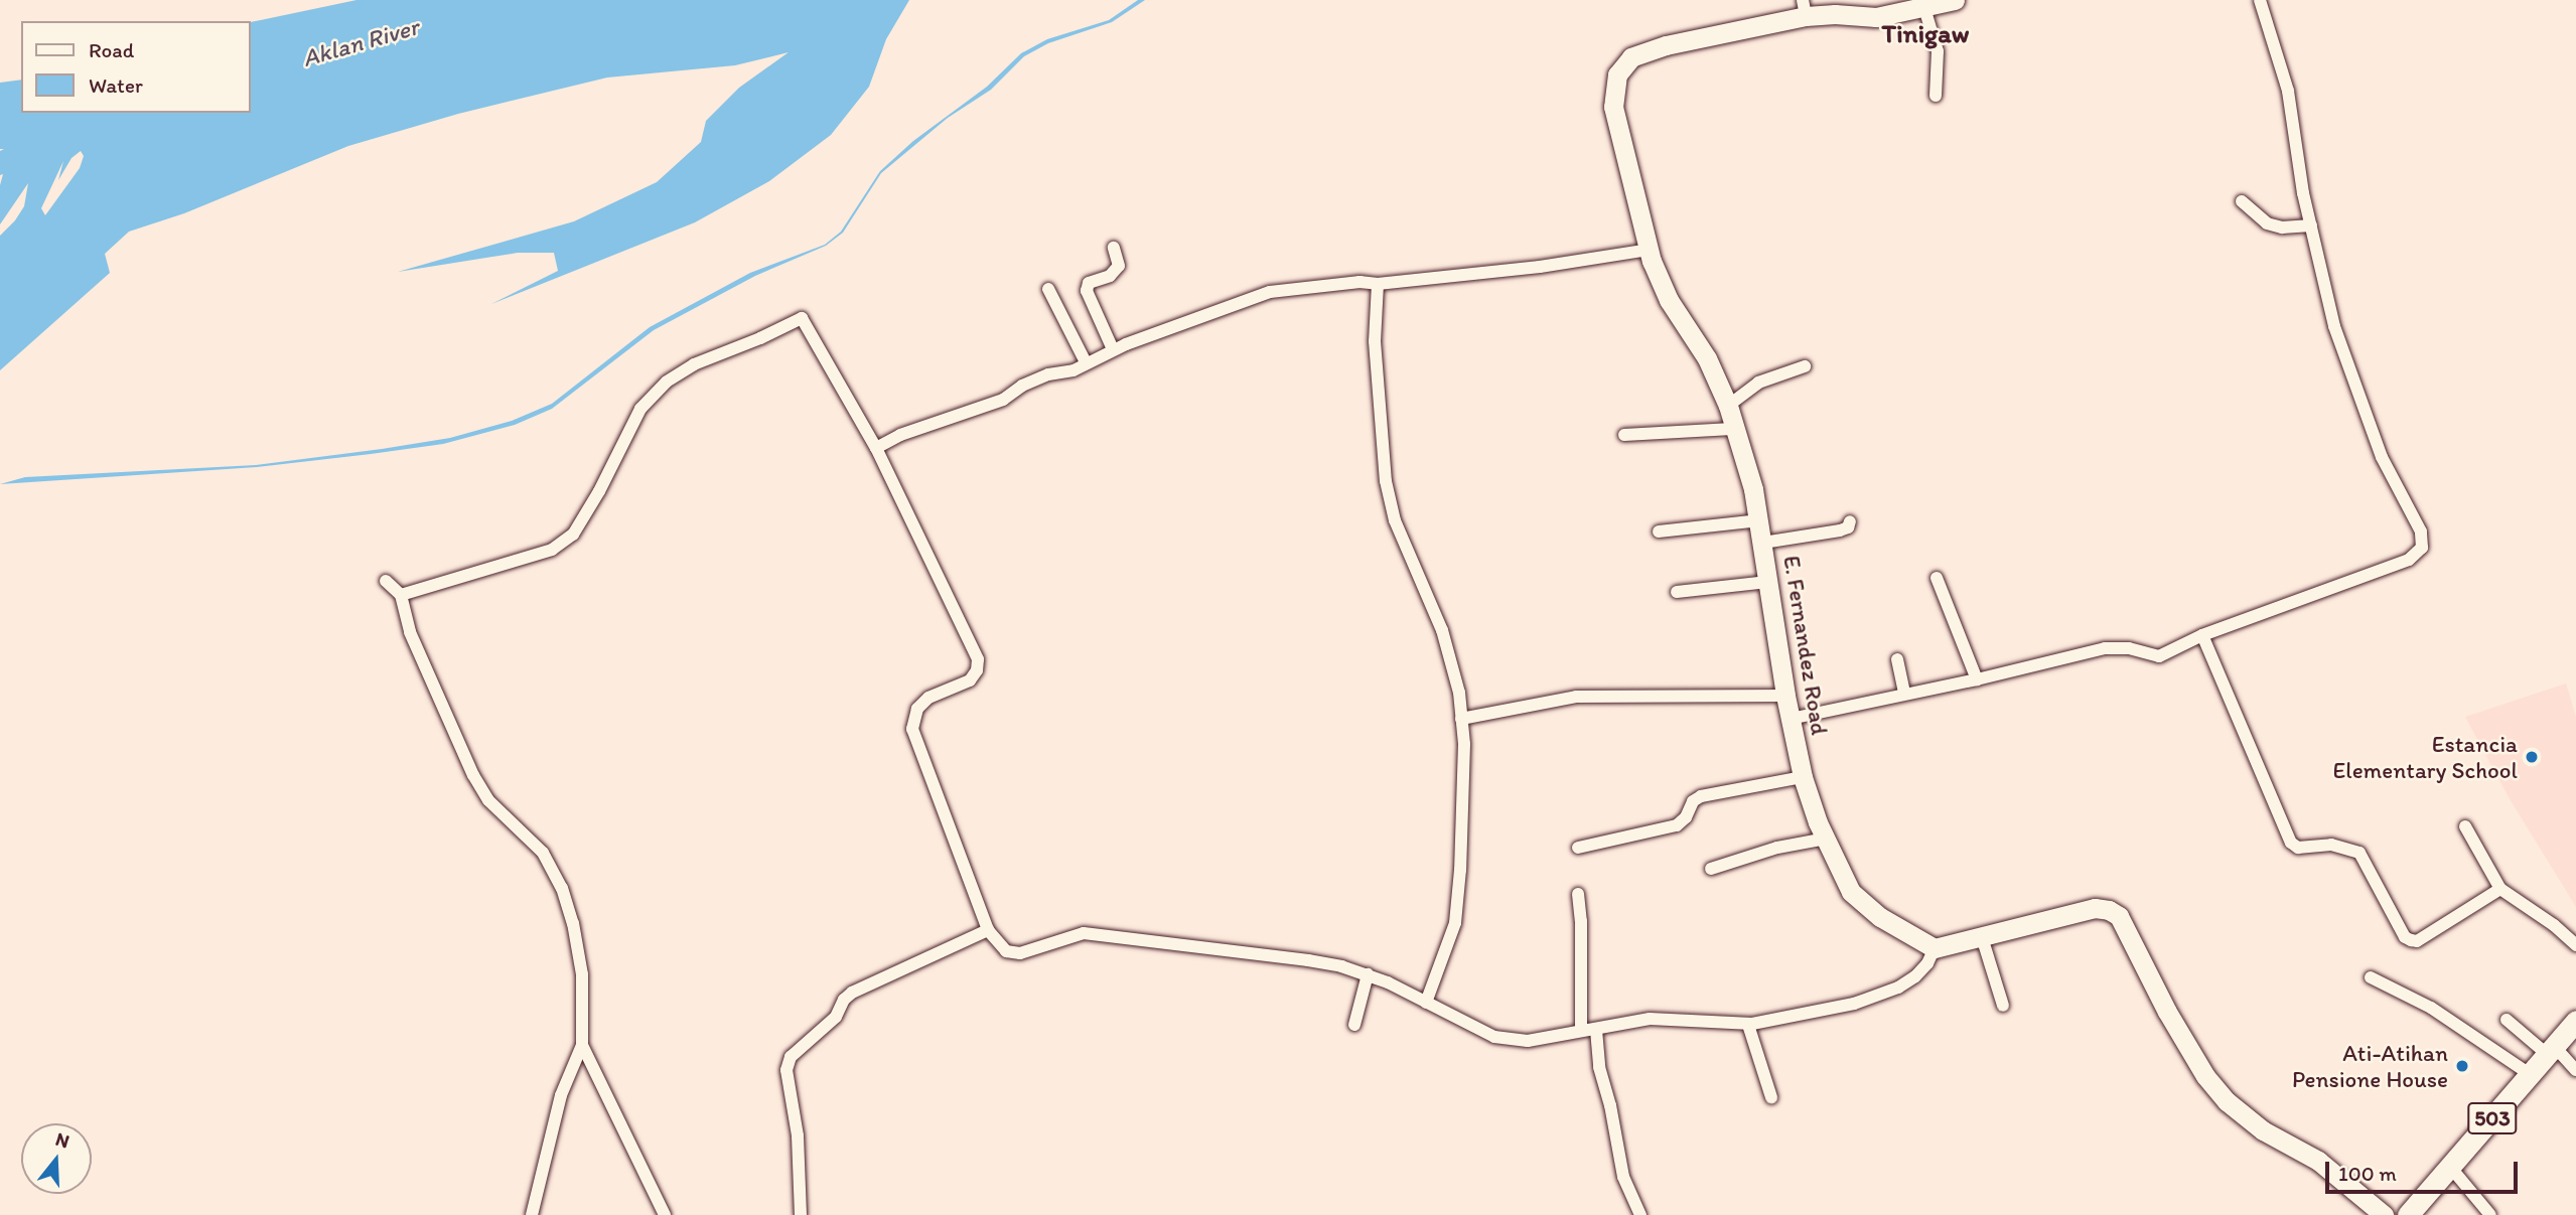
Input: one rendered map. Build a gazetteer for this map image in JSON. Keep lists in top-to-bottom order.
{
  "streets": {
    "main road": ["503"],
    "street": ["E. Fernandez Road"]
  },
  "districts": ["Tinigaw"],
  "water": ["Aklan River"],
  "places": ["Estancia Elementary School", "Ati-Atihan Pensione House"],
  "legend": ["Road", "Water"],
  "scale_bar": "100 m",
  "north": "top"
}
